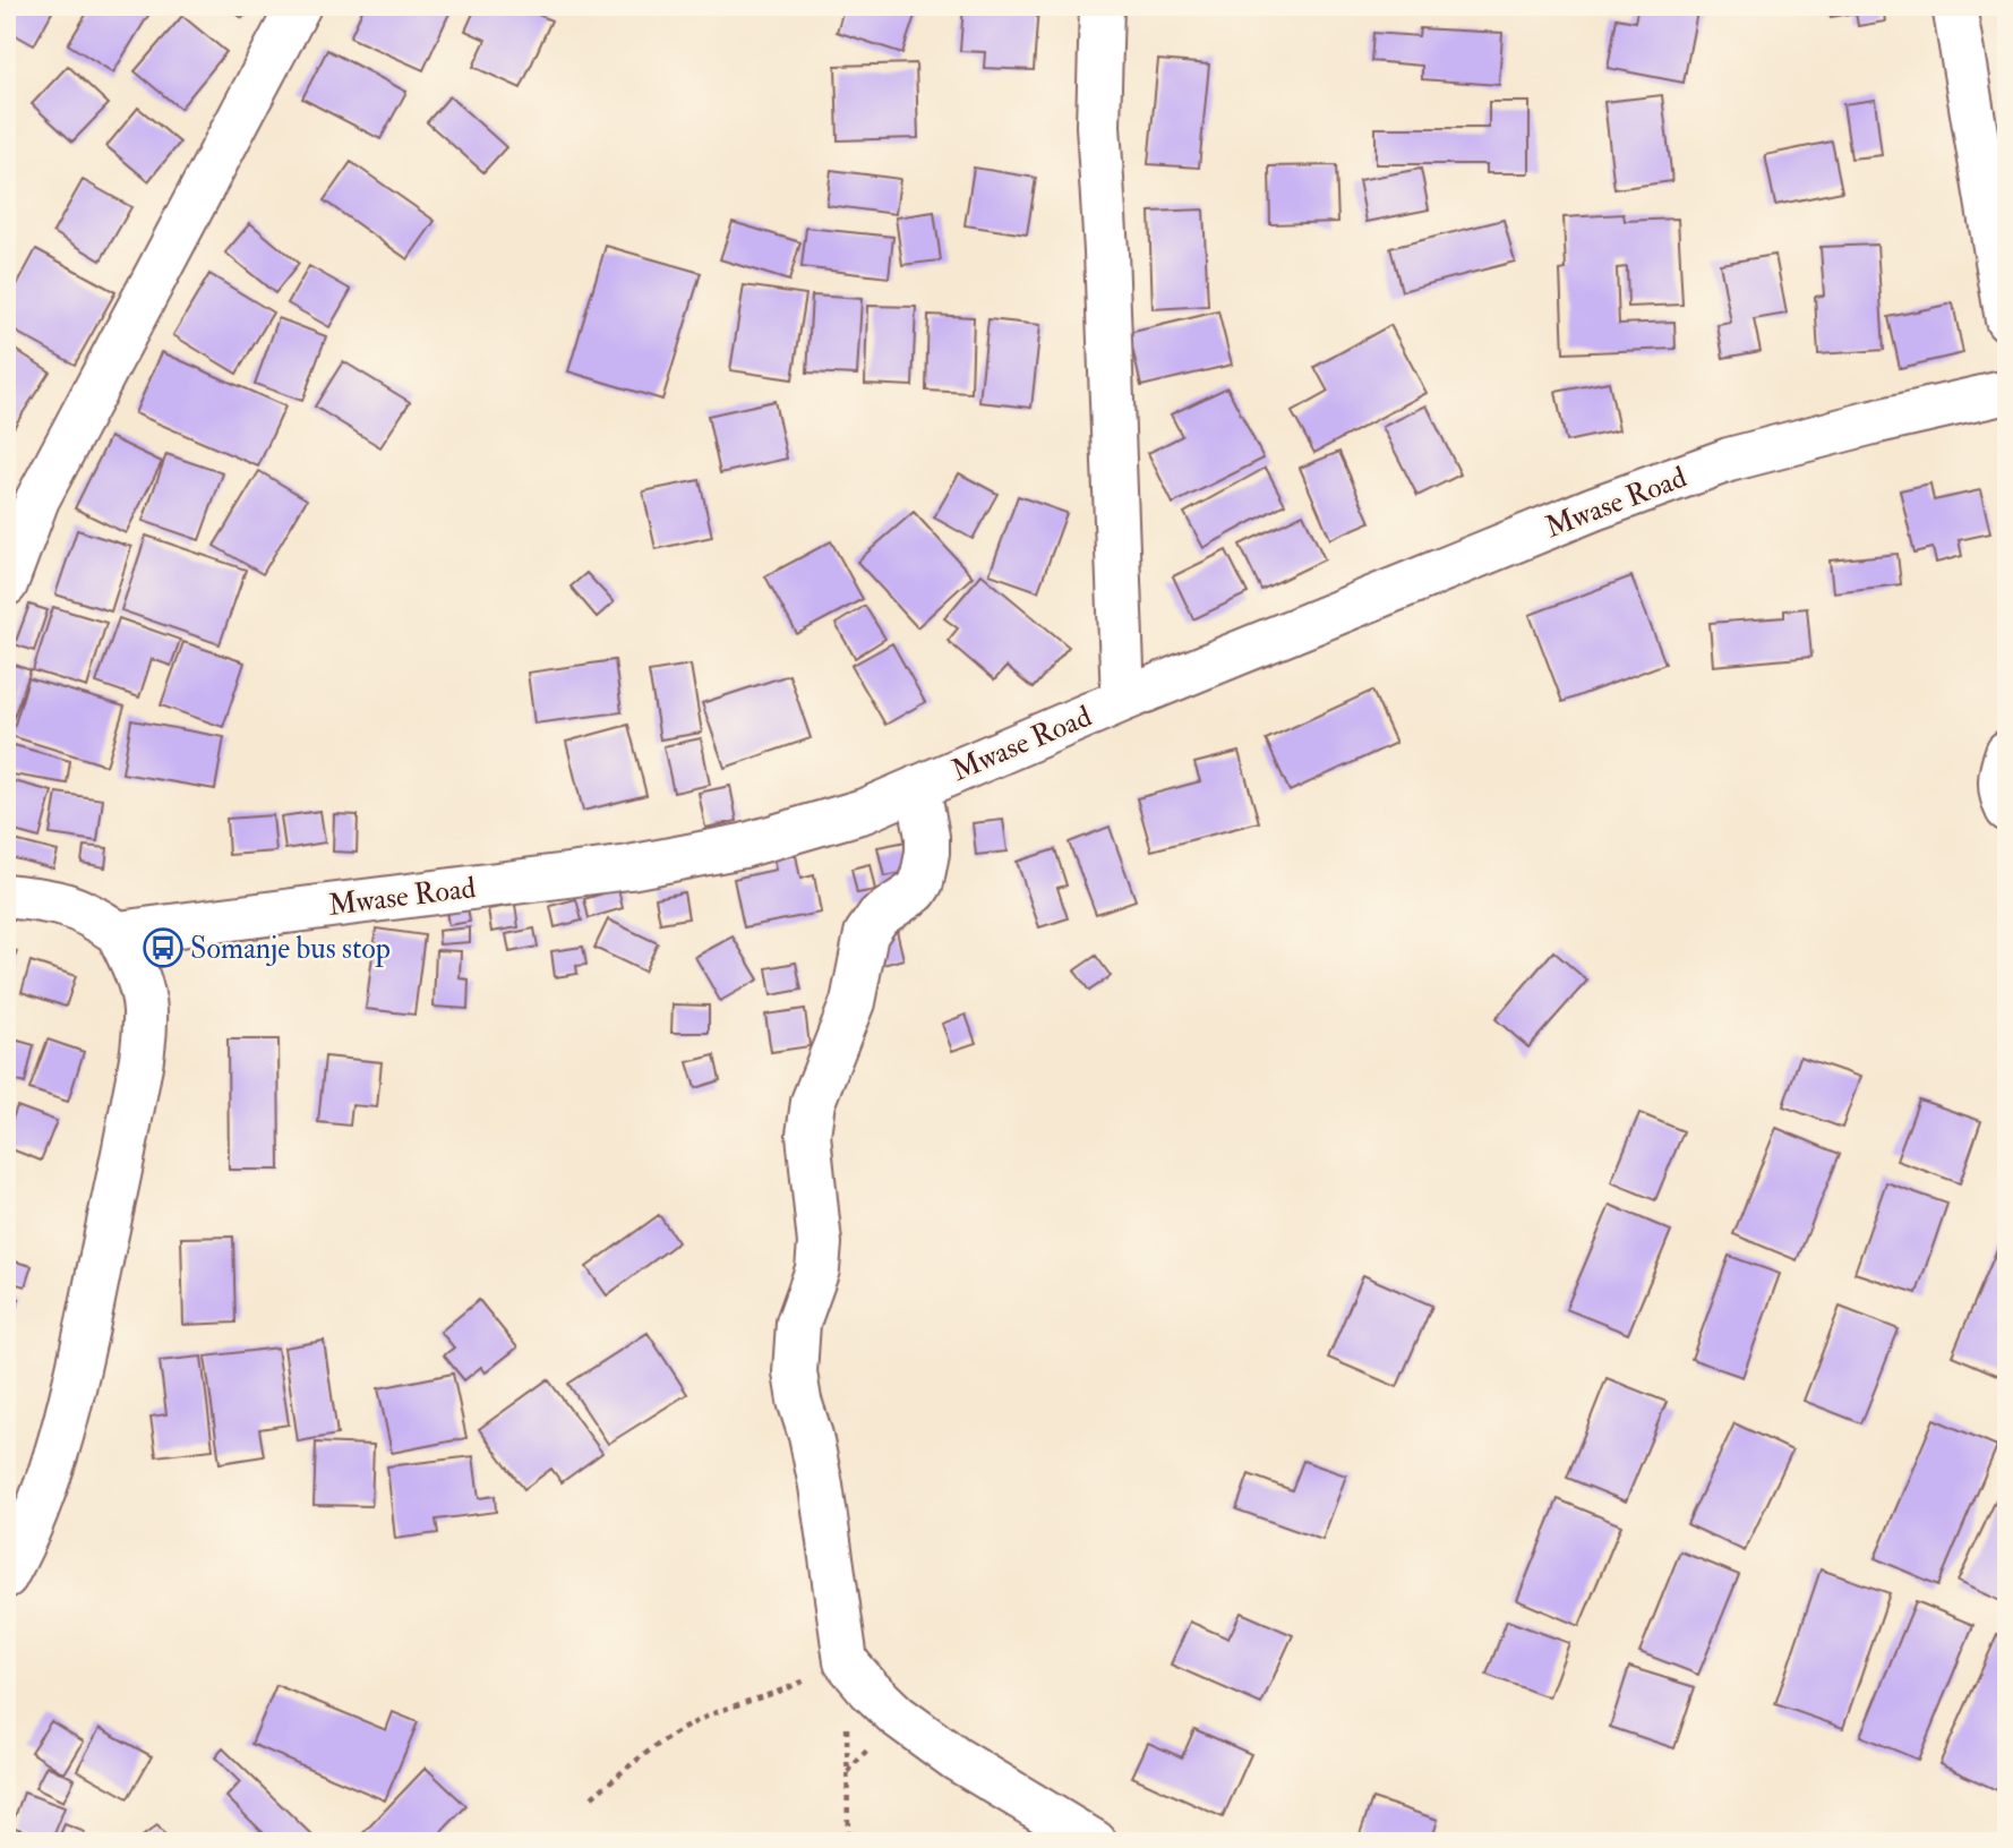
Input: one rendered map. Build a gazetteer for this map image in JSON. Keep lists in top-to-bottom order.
{
  "streets": {
    "street": ["Mwase Road"]
  },
  "places": {
    "bus stop": ["Somanje bus stop"]
  }
}
